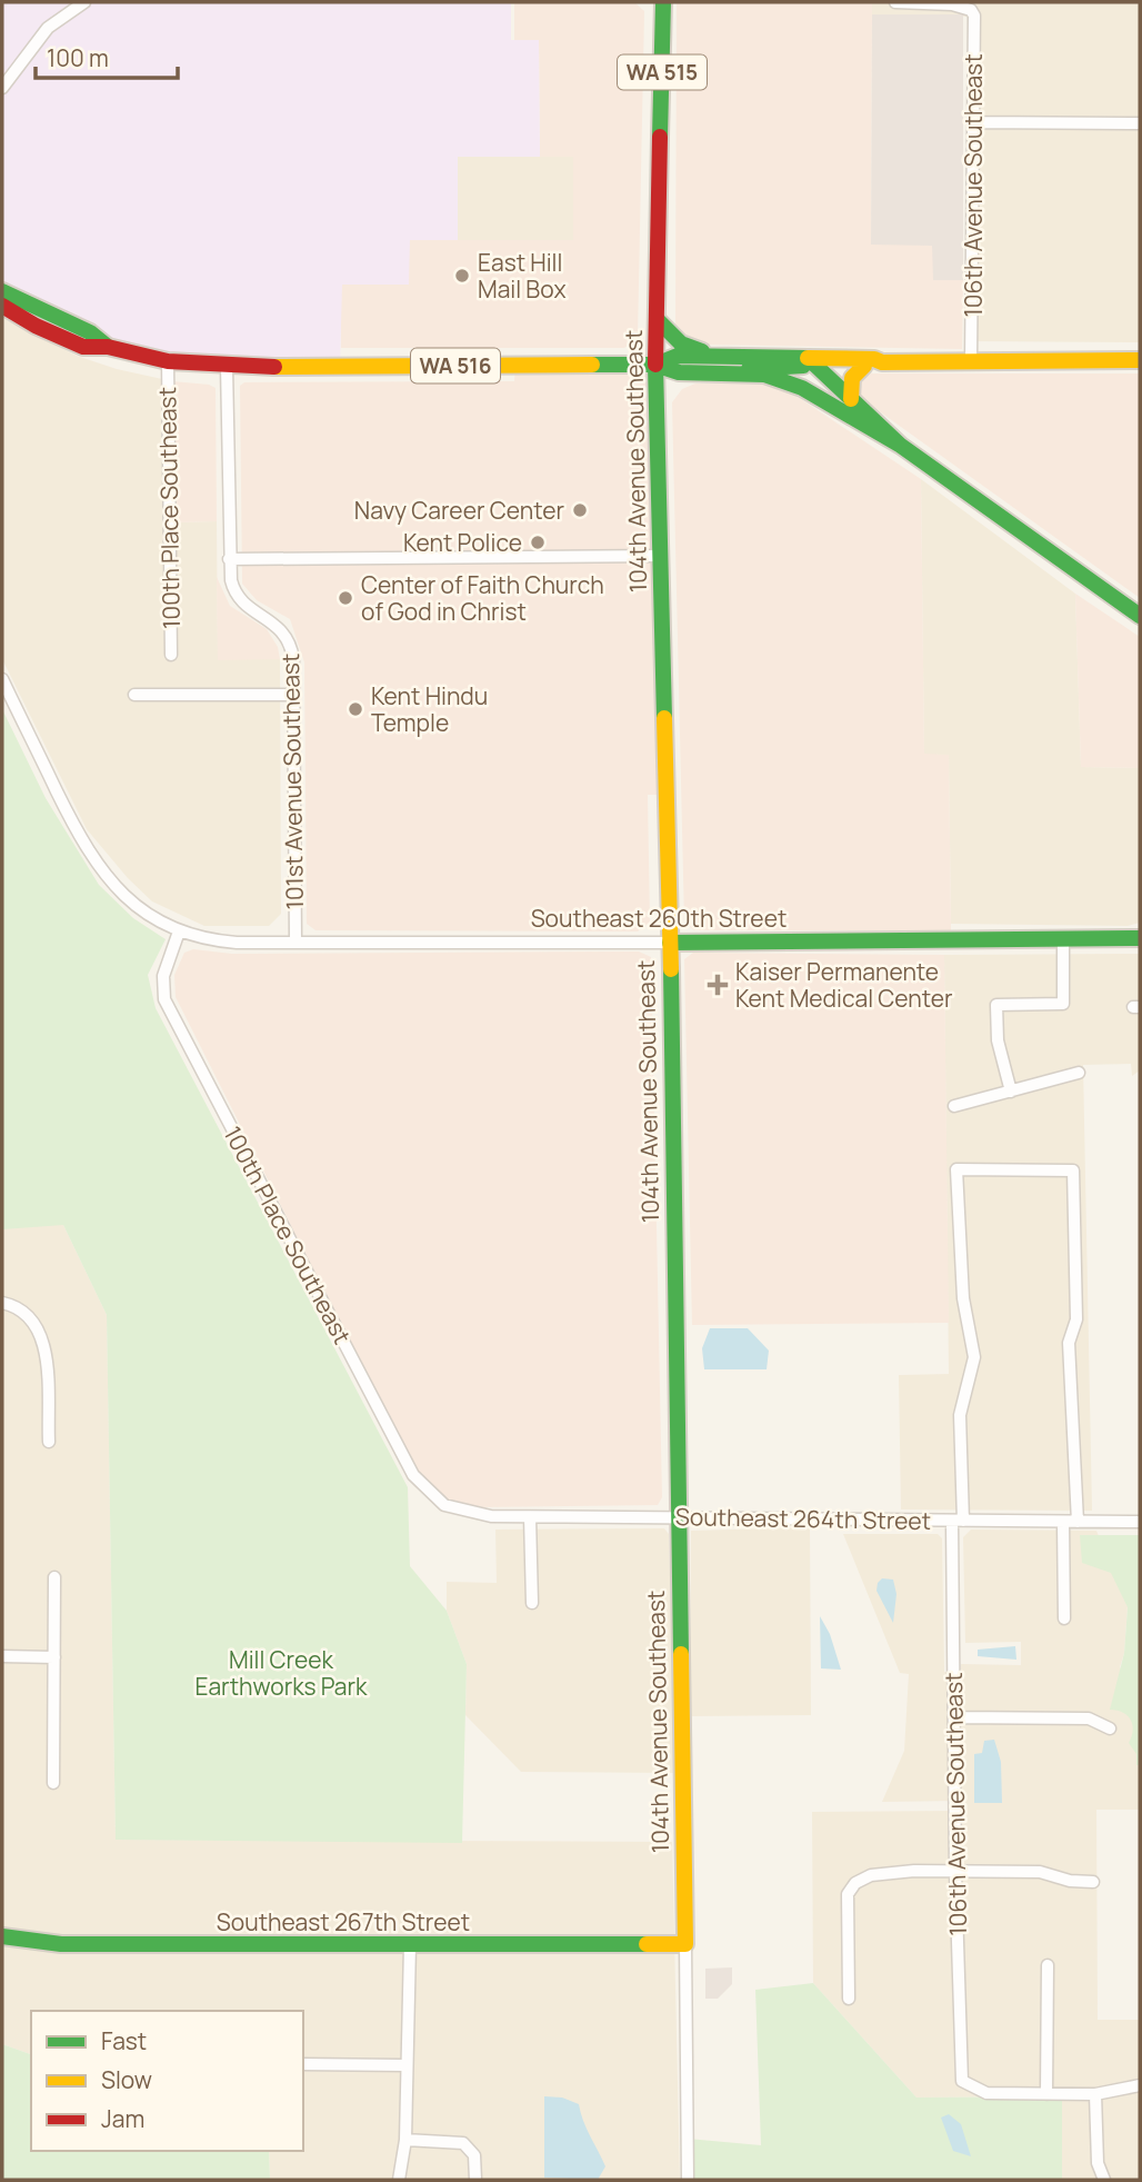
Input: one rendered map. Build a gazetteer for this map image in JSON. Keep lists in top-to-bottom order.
{
  "streets": {
    "street": [
      "WA 515",
      "106th Avenue Southeast",
      "WA 516",
      "104th Avenue Southeast",
      "100th Place Southeast",
      "101st Avenue Southeast",
      "Southeast 260th Street",
      "Southeast 264th Street",
      "Southeast 267th Street"
    ]
  },
  "crossings": [
    ["106th Avenue Southeast", "Southeast 264th Street"],
    ["WA 516", "104th Avenue Southeast"],
    ["WA 516", "100th Place Southeast"],
    ["WA 516", "101st Avenue Southeast"],
    ["104th Avenue Southeast", "Southeast 260th Street"],
    ["104th Avenue Southeast", "Southeast 264th Street"],
    ["104th Avenue Southeast", "Southeast 267th Street"],
    ["100th Place Southeast", "Southeast 260th Street"],
    ["100th Place Southeast", "Southeast 264th Street"],
    ["101st Avenue Southeast", "Southeast 260th Street"]
  ],
  "parks": ["Mill Creek Earthworks Park"],
  "places": {
    "other": [
      "East Hill Mail Box",
      "Navy Career Center",
      "Kent Police",
      "Center of Faith Church of God in Christ",
      "Kent Hindu Temple"
    ],
    "health": ["Kaiser Permanente Kent Medical Center"]
  },
  "legend": ["Fast", "Slow", "Jam"],
  "scale_bar": "100 m"
}
